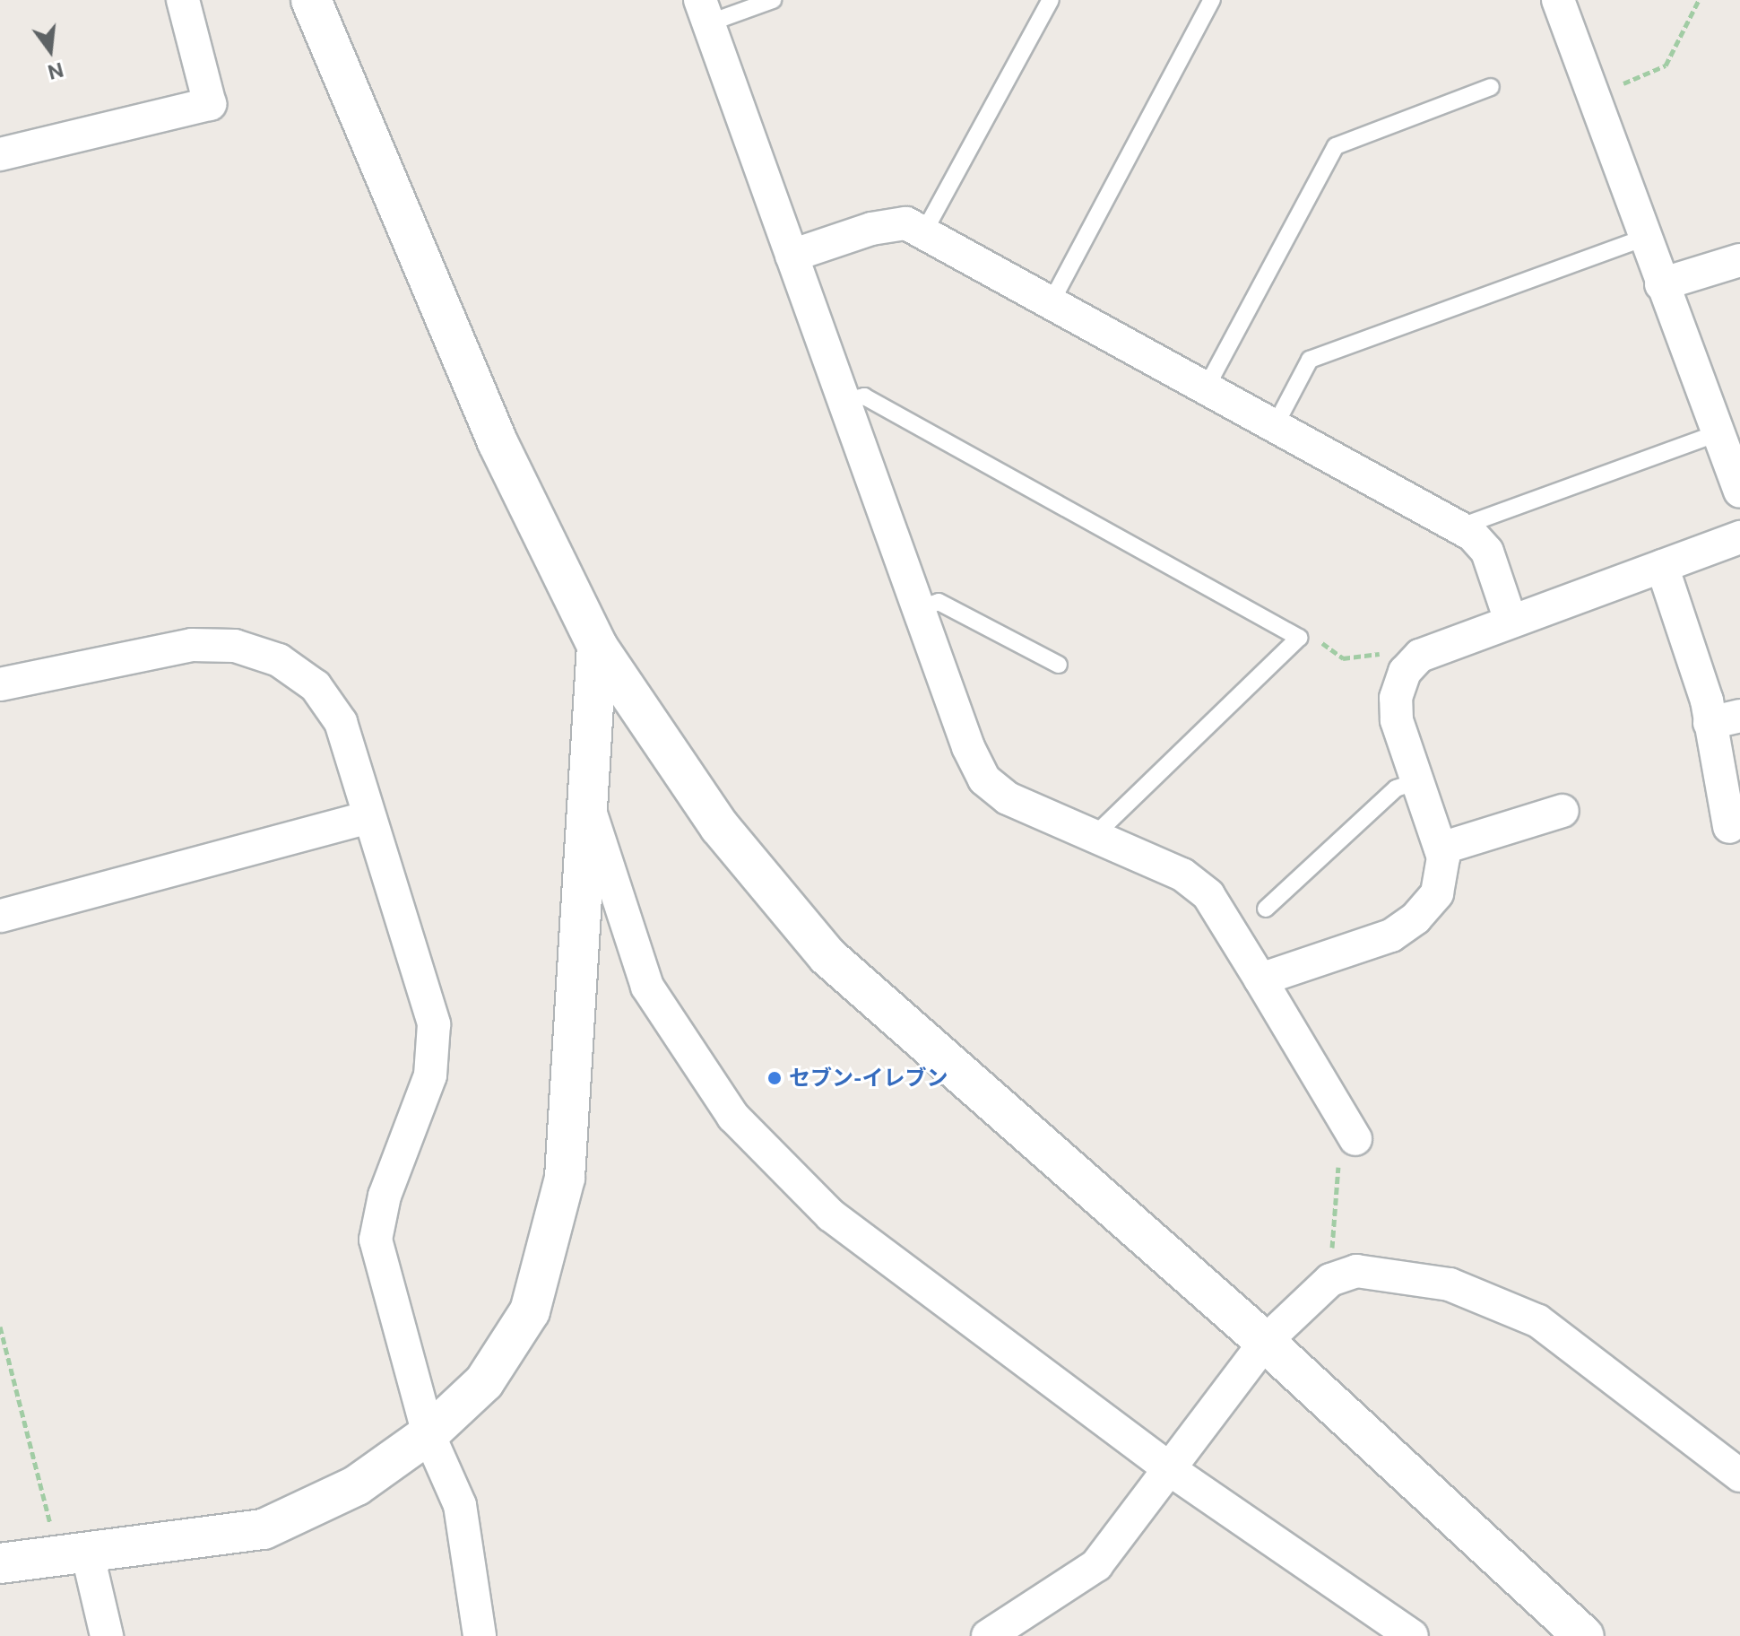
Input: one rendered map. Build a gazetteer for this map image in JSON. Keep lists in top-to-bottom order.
{
  "places": ["セブン-イレブン"],
  "north": "bottom"
}
